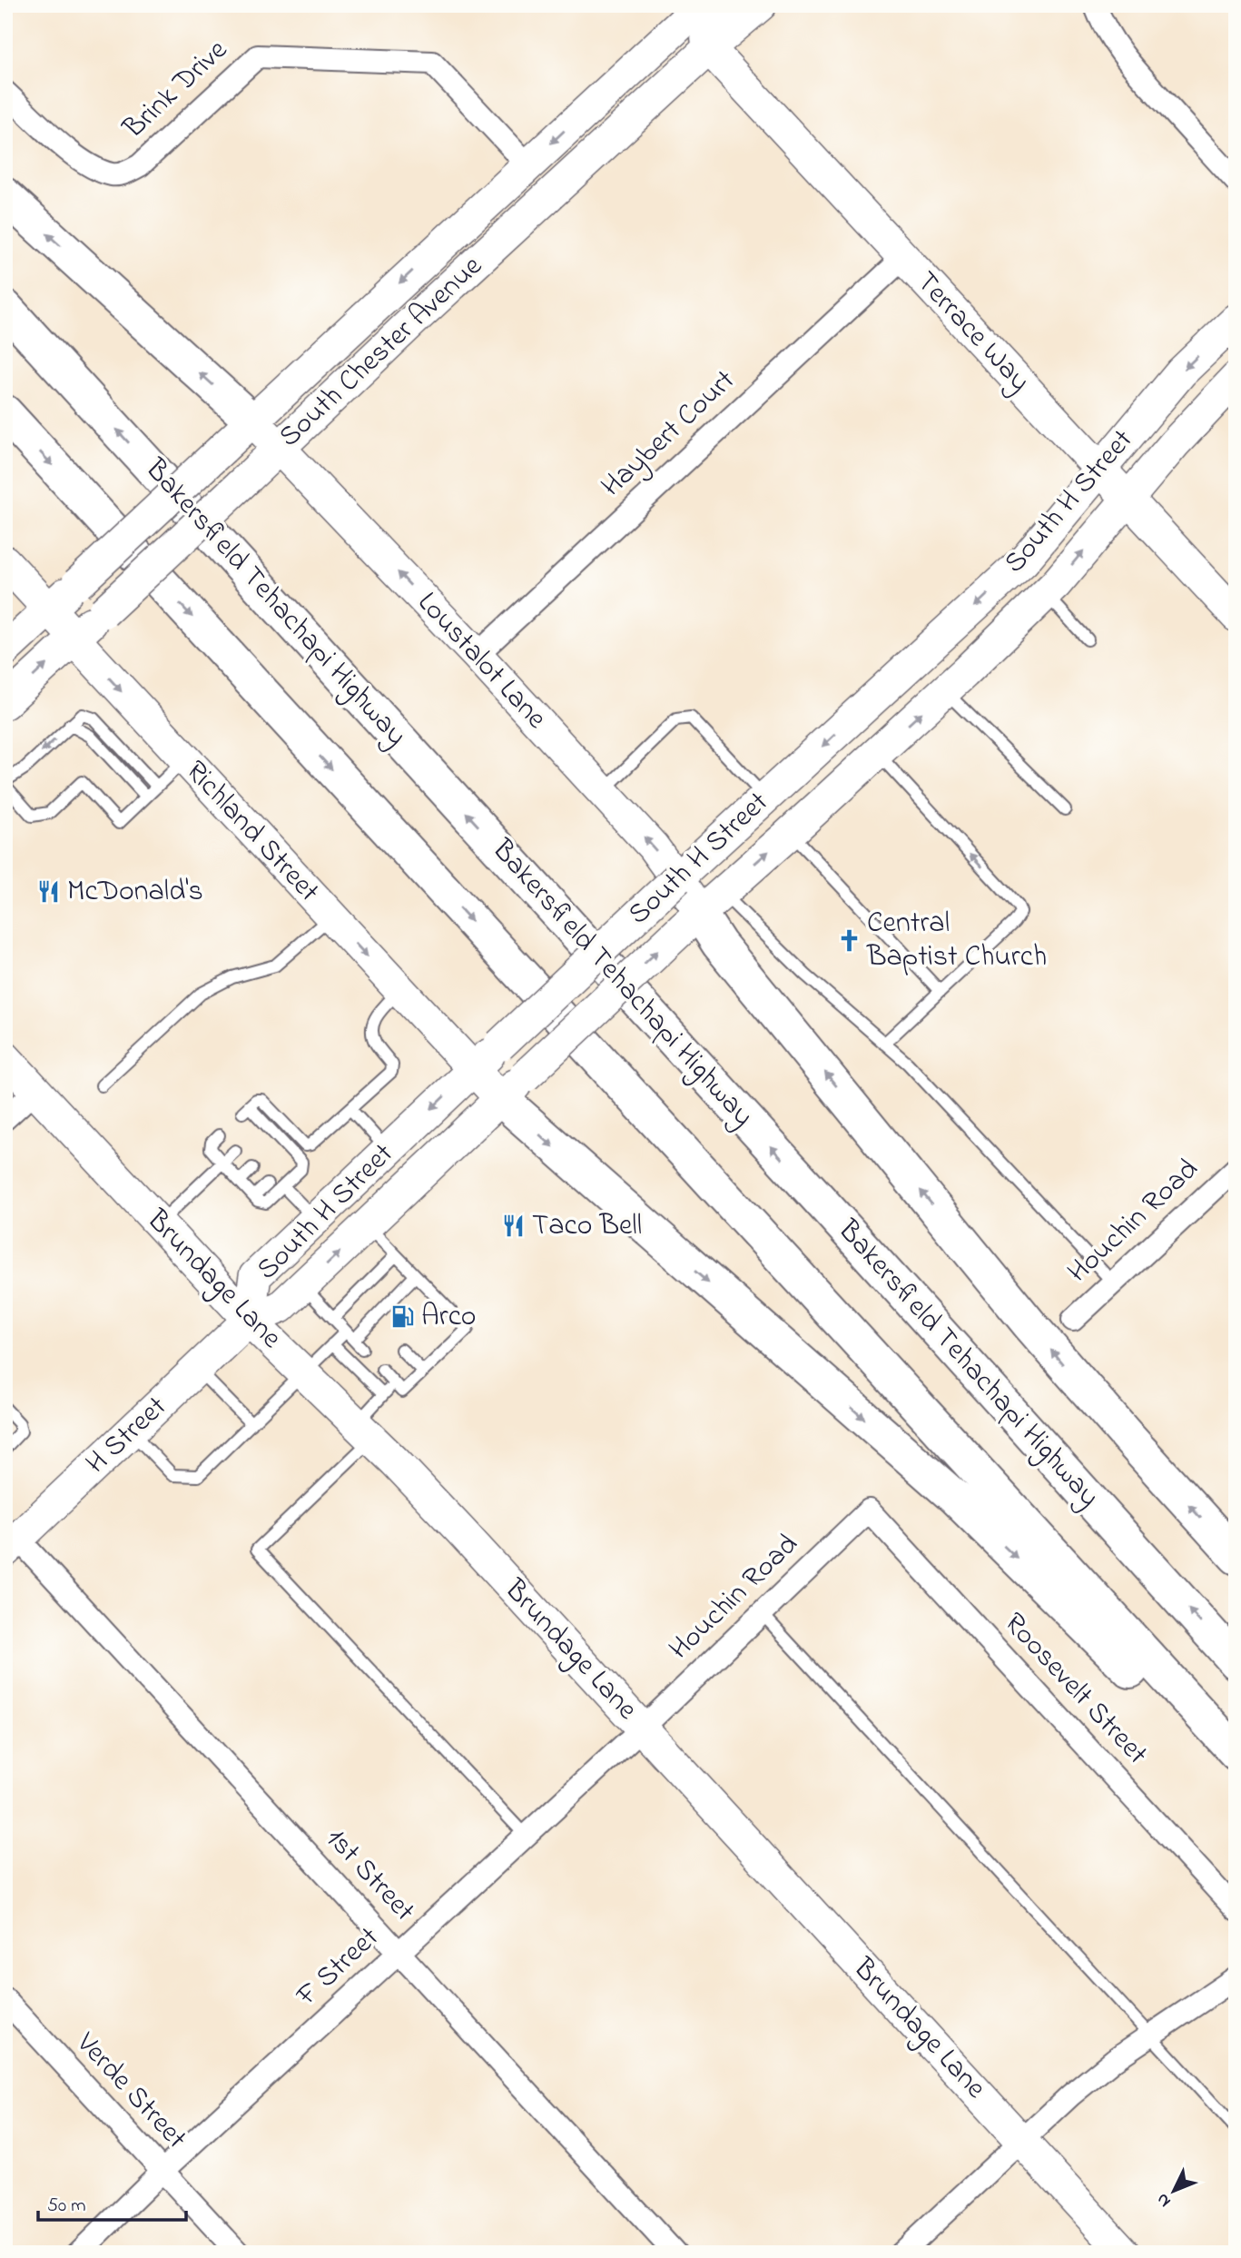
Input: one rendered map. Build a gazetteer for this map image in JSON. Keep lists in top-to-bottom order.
{
  "streets": {
    "highway": ["Bakersfield Tehachapi Highway"],
    "main road": [
      "Terrace Way",
      "South Chester Avenue",
      "South H Street",
      "Loustalot Lane",
      "Richland Street",
      "Brundage Lane",
      "H Street"
    ],
    "street": [
      "Brink Drive",
      "Haybert Court",
      "Houchin Road",
      "Roosevelt Street",
      "1st Street",
      "F Street",
      "Verde Street"
    ]
  },
  "crossings": [
    ["Brink Drive", "South Chester Avenue"],
    ["Terrace Way", "South Chester Avenue"],
    ["Terrace Way", "Haybert Court"],
    ["Terrace Way", "South H Street"],
    ["South Chester Avenue", "Loustalot Lane"],
    ["South Chester Avenue", "Richland Street"],
    ["Haybert Court", "Loustalot Lane"],
    ["South H Street", "Loustalot Lane"],
    ["South H Street", "Richland Street"],
    ["South H Street", "Brundage Lane"],
    ["South H Street", "H Street"],
    ["Houchin Road", "Brundage Lane"],
    ["Houchin Road", "Roosevelt Street"],
    ["Houchin Road", "F Street"],
    ["Brundage Lane", "H Street"],
    ["Brundage Lane", "F Street"],
    ["H Street", "1st Street"],
    ["1st Street", "F Street"],
    ["F Street", "Verde Street"]
  ],
  "one_way": ["Loustalot Lane", "Richland Street"],
  "places": {
    "restaurant": ["McDonald's", "Taco Bell"],
    "church": ["Central Baptist Church"],
    "fuel station": ["Arco"]
  },
  "scale_bar": "50 m",
  "north": "bottom left"
}
